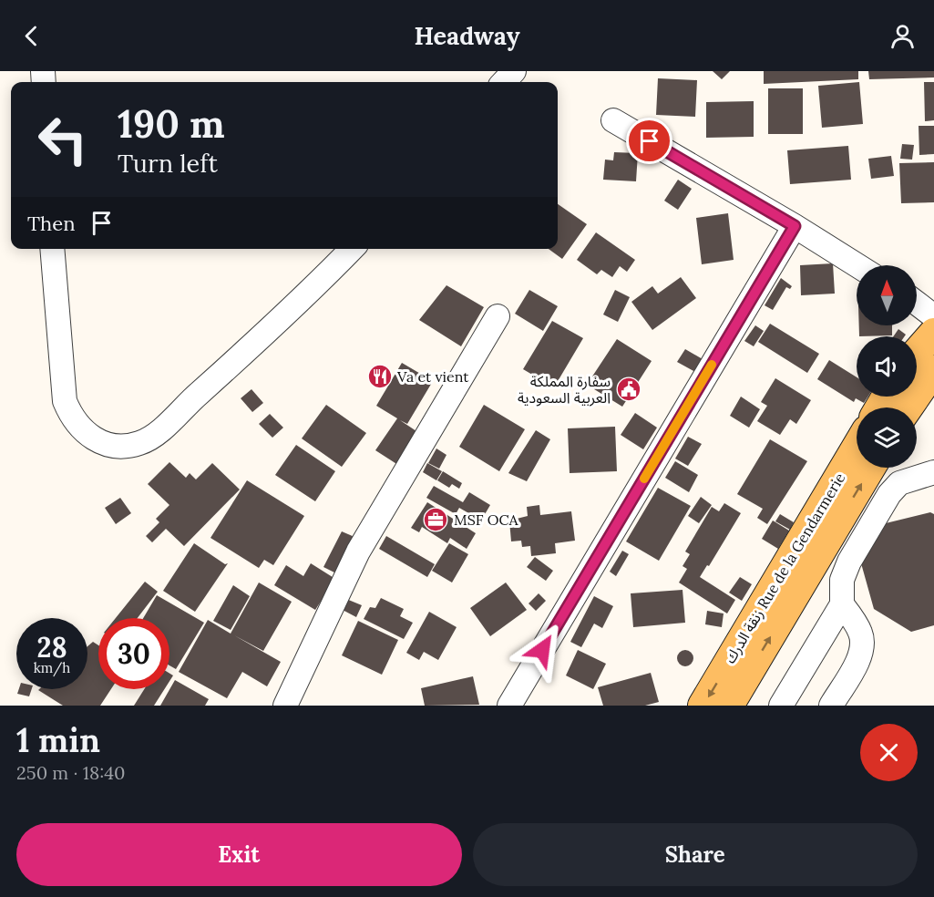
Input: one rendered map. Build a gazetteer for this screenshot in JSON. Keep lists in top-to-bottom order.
{
  "streets": {
    "main road": ["زنقة الدرك Rue de la Gendarmerie"]
  },
  "places": {
    "restaurant": ["Va et vient"],
    "public building": ["سفارة المملكة العربية السعودية"],
    "office": ["MSF OCA"]
  },
  "north": "top",
  "page": {
    "header": "Headway",
    "turn": ["190 m", "Turn left"],
    "then": "Then",
    "speed": "28 km/h",
    "limit": "30",
    "heading": ["1 min", "250 m · 18:40"],
    "buttons": ["Exit", "Share"]
  }
}
